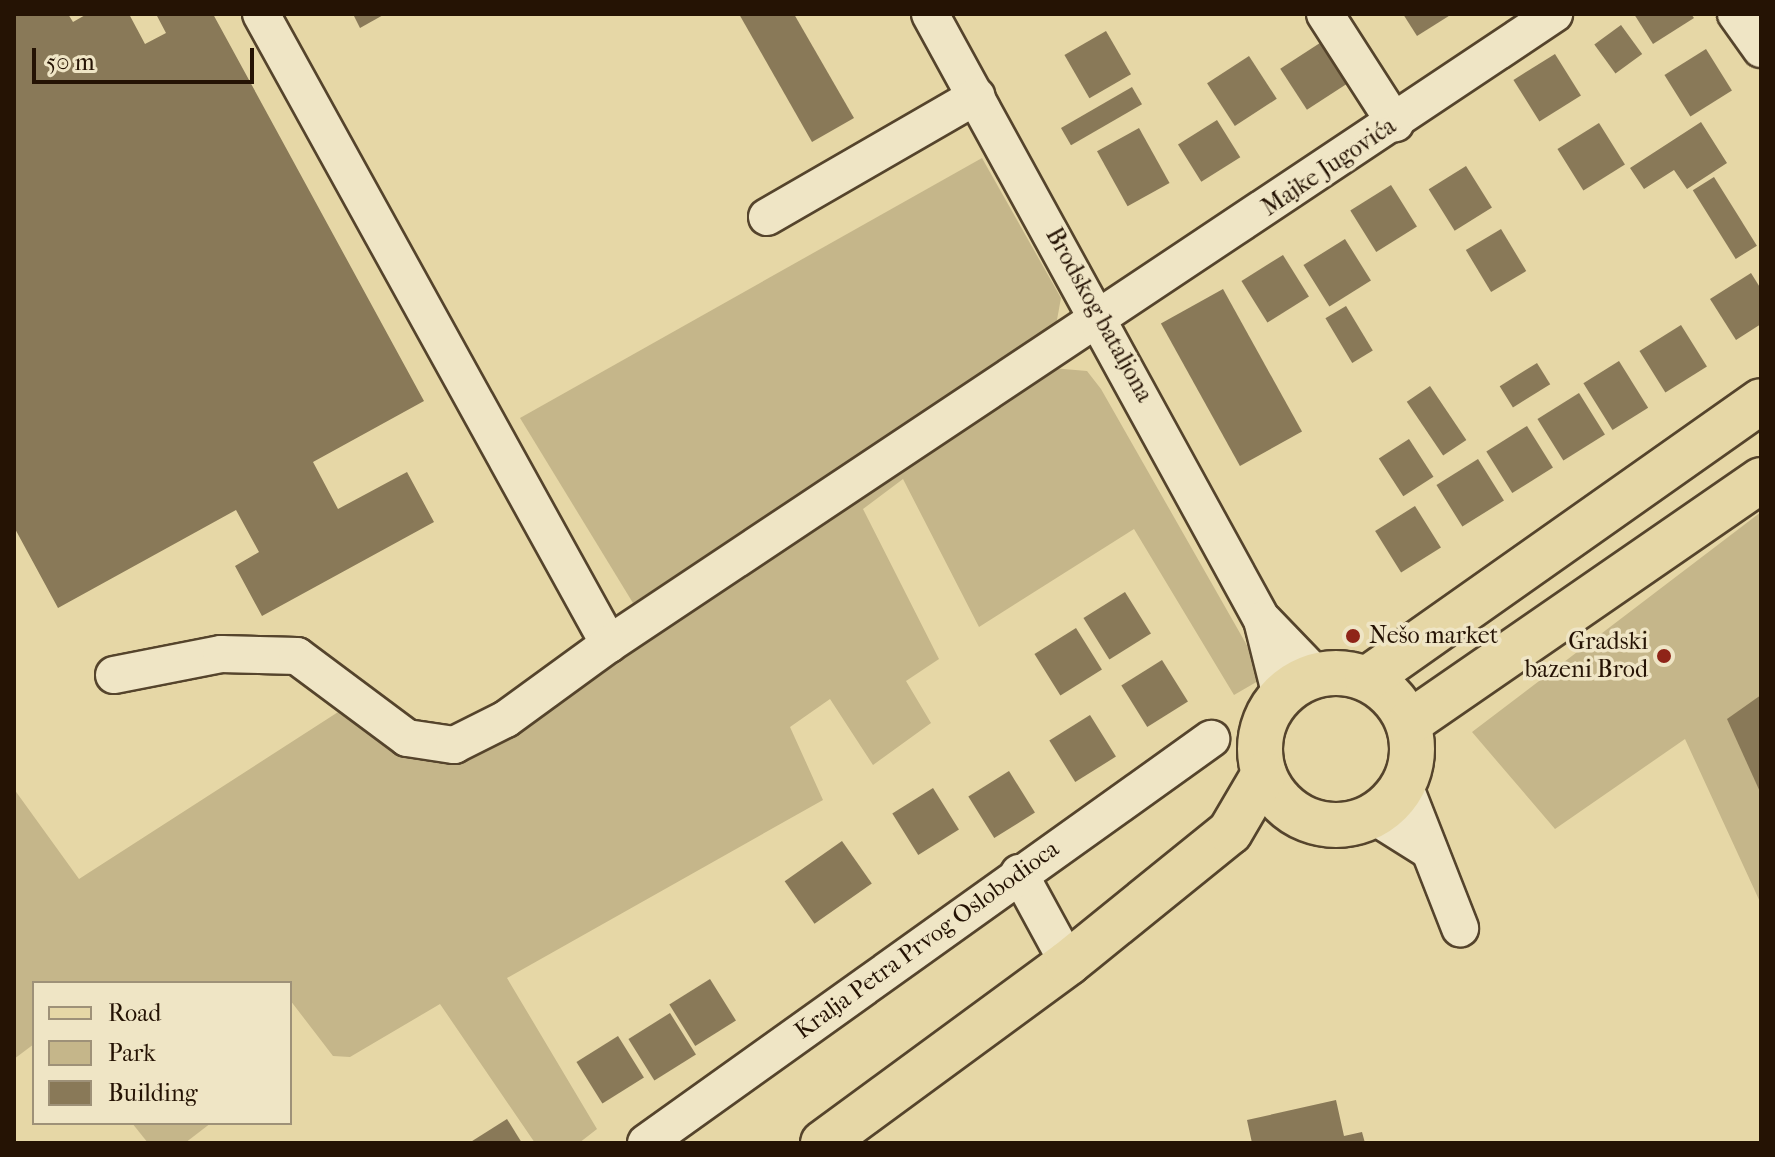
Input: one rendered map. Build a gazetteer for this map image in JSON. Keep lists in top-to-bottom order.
{
  "streets": {
    "street": ["Majke Jugovića", "Brodskog bataljona", "Kralja Petra Prvog Oslobodioca"]
  },
  "crossings": [
    ["Majke Jugovića", "Brodskog bataljona"]
  ],
  "places": ["Nešo market", "Gradski bazeni Brod"],
  "legend": ["Road", "Park", "Building"],
  "scale_bar": "50 m"
}
